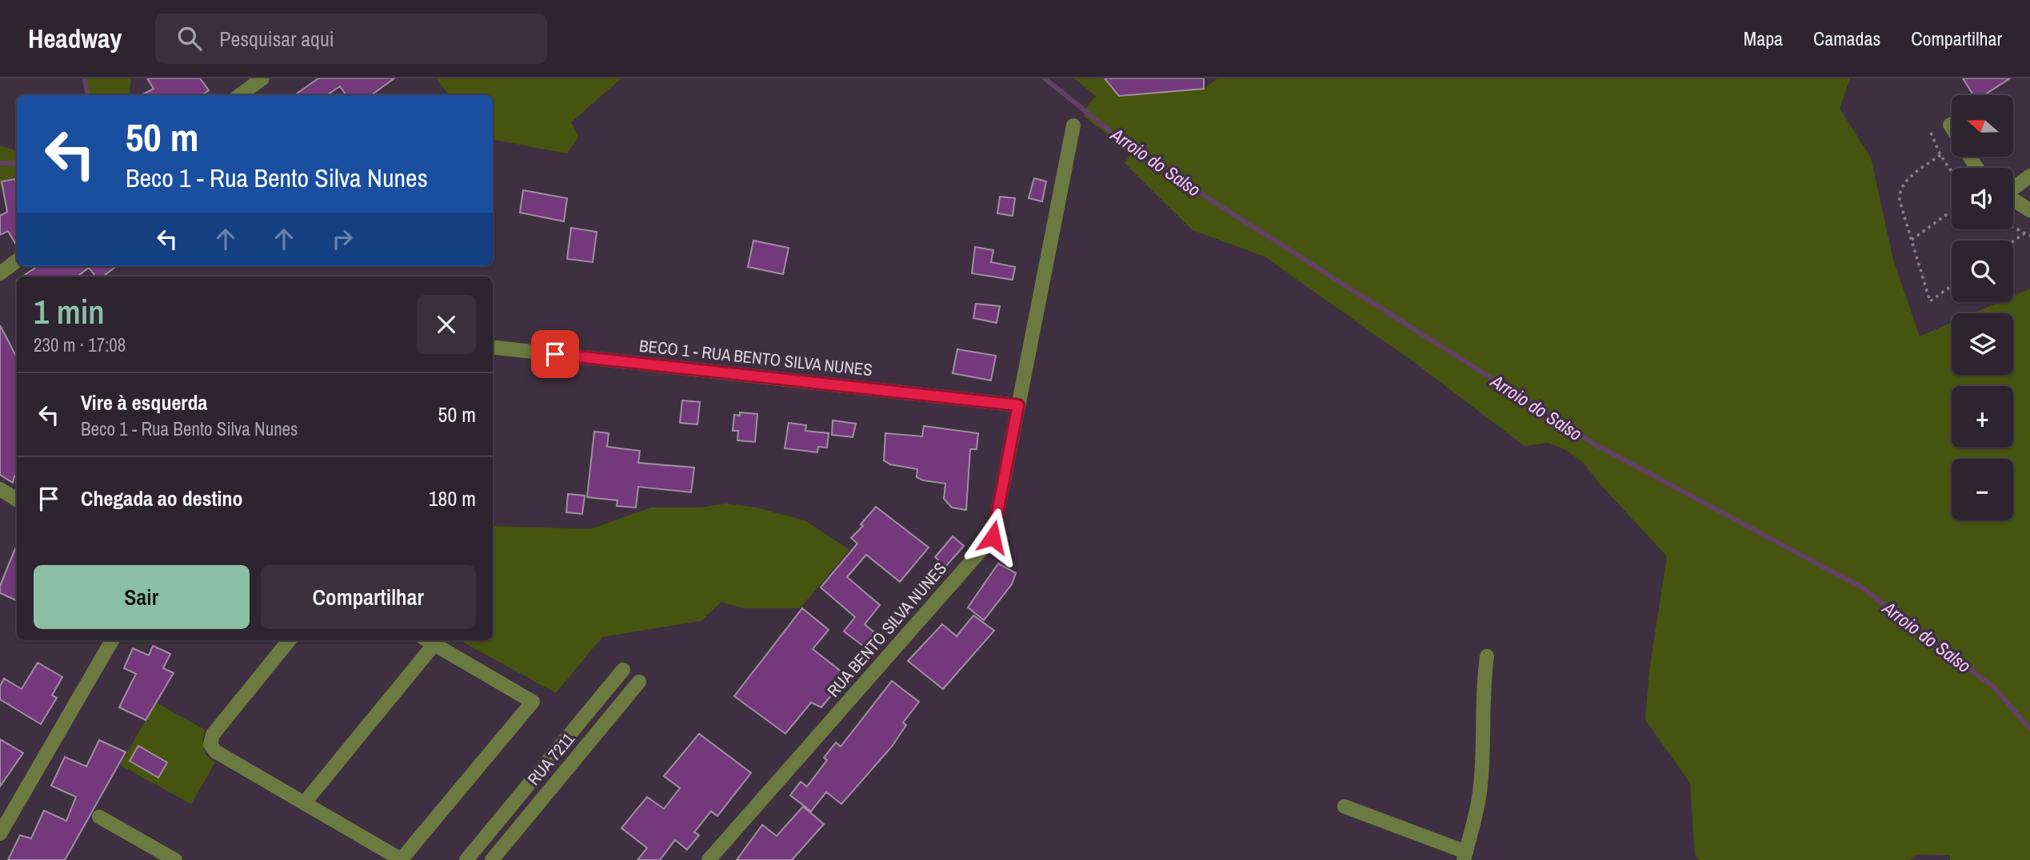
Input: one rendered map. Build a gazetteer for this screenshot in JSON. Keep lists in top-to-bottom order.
{
  "streets": {
    "street": ["BECO 1 - RUA BENTO SILVA NUNES", "RUA BENTO SILVA NUNES", "RUA 7211"]
  },
  "crossings": [
    ["BECO 1 - RUA BENTO SILVA NUNES", "RUA BENTO SILVA NUNES"]
  ],
  "water": ["Arroio do Salso"],
  "north": "left",
  "page": {
    "header": "Headway",
    "search": "Pesquisar aqui",
    "nav": ["Mapa", "Camadas", "Compartilhar"],
    "map_buttons": ["+", "−"],
    "turn": ["50 m", "Beco 1 - Rua Bento Silva Nunes"],
    "heading": ["1 min", "230 m · 17:08"],
    "list": [
      {
        "name": "Vire à esquerda",
        "note": "Beco 1 - Rua Bento Silva Nunes",
        "value": "50 m"
      },
      {
        "name": "Chegada ao destino",
        "value": "180 m"
      }
    ],
    "buttons": ["Sair", "Compartilhar"]
  }
}
